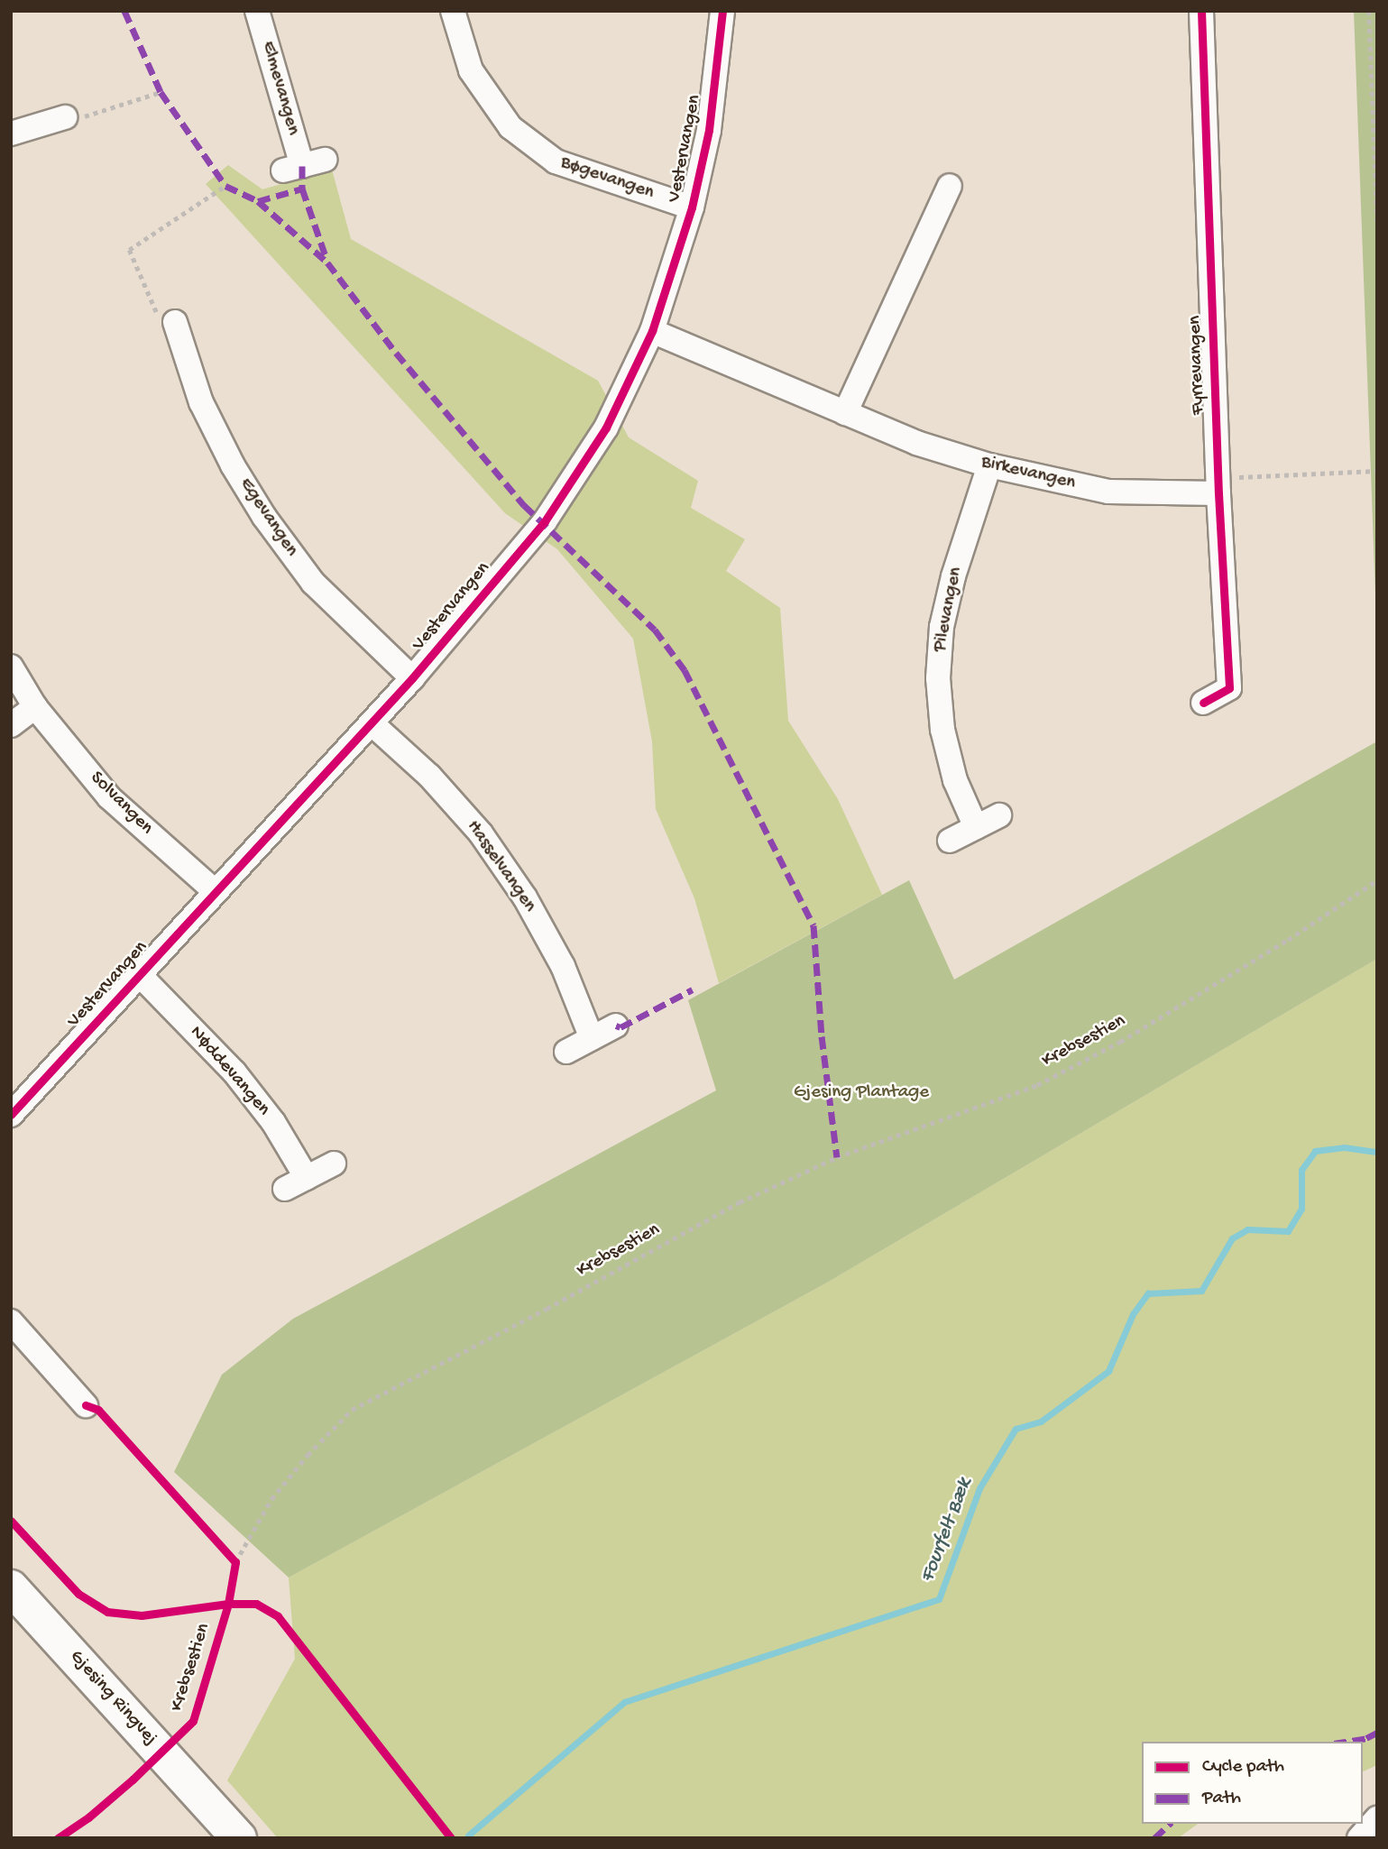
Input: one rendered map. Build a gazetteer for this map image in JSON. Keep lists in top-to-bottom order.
{
  "streets": {
    "street": [
      "Elmevangen",
      "Vestervangen",
      "Bøgevangen",
      "Fyrrevangen",
      "Birkevangen",
      "Egevangen",
      "Pilevangen",
      "Solvangen",
      "Hasselvangen",
      "Nøddevangen",
      "Gjesing Ringvej"
    ],
    "cycle path": ["Krebsestien"]
  },
  "crossings": [
    ["Vestervangen", "Bøgevangen"],
    ["Vestervangen", "Birkevangen"],
    ["Vestervangen", "Egevangen"],
    ["Vestervangen", "Solvangen"],
    ["Vestervangen", "Hasselvangen"],
    ["Vestervangen", "Nøddevangen"],
    ["Fyrrevangen", "Birkevangen"],
    ["Birkevangen", "Pilevangen"]
  ],
  "water": ["Fourfelt Bæk"],
  "parks": ["Gjesing Plantage"],
  "legend": ["Cycle path", "Path"]
}
